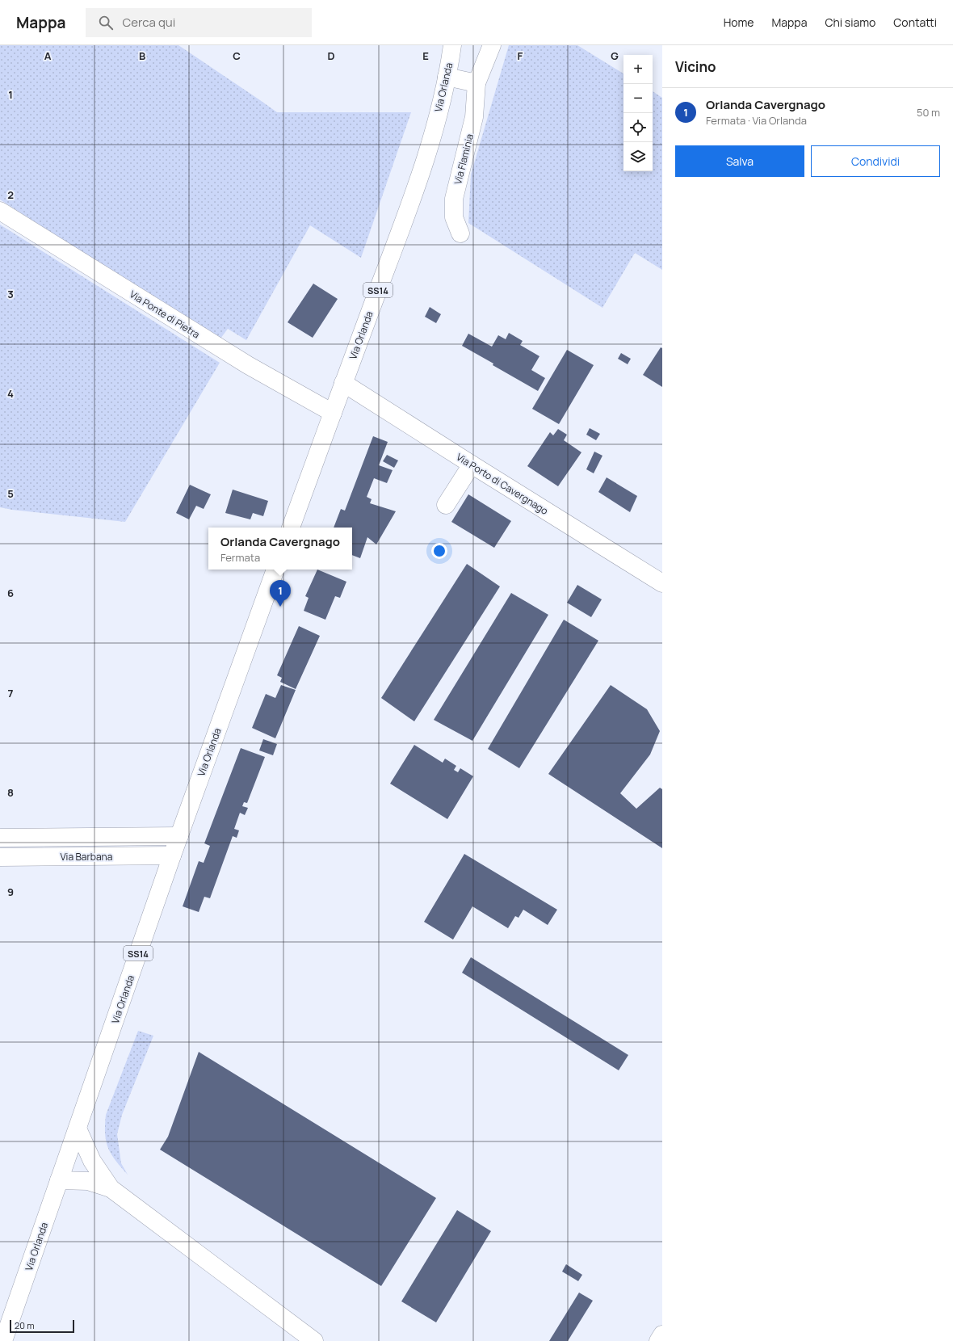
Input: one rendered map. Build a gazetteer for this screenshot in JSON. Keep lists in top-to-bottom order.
{
  "streets": {
    "street": [
      "Via Orlanda",
      "Via Flaminia",
      "SS14",
      "Via Ponte di Pietra",
      "Via Porto di Cavergnago",
      "Via Barbana"
    ]
  },
  "crossings": [
    ["Via Orlanda", "Via Ponte di Pietra"],
    ["Via Orlanda", "Via Porto di Cavergnago"],
    ["Via Orlanda", "Via Barbana"]
  ],
  "scale_bar": "20 m",
  "page": {
    "header": "Mappa",
    "search": "Cerca qui",
    "nav": [
      "Home",
      "Mappa",
      "Chi siamo",
      "Contatti"
    ],
    "heading": "Vicino",
    "map_buttons": ["+", "−"],
    "list": [
      {
        "mark": "1",
        "name": "Orlanda Cavergnago",
        "note": "Fermata · Via Orlanda",
        "value": "50 m"
      }
    ],
    "buttons": ["Salva", "Condividi"],
    "popup": ["Orlanda Cavergnago", "Fermata"],
    "pins": "1",
    "scale": "20 m"
  },
  "grid": {
    "columns": [
      "A",
      "B",
      "C",
      "D",
      "E",
      "F",
      "G"
    ],
    "rows": [
      "1",
      "2",
      "3",
      "4",
      "5",
      "6",
      "7",
      "8",
      "9"
    ]
  }
}
